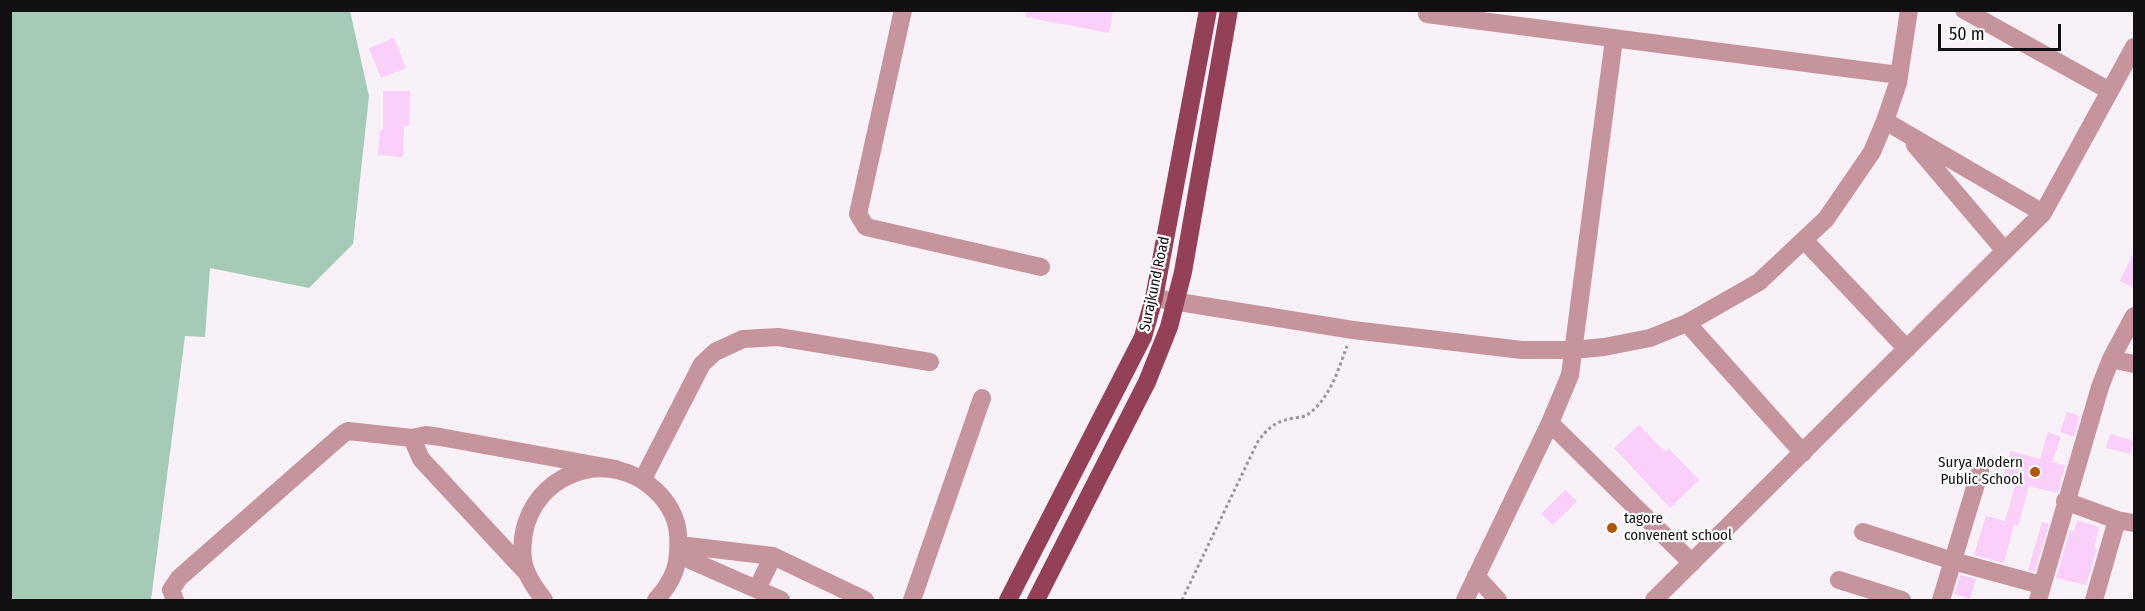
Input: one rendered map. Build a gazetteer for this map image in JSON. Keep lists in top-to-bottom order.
{
  "streets": {
    "main road": ["Surajkund Road"]
  },
  "places": ["Surya Modern Public School", "tagore convenent school"],
  "scale_bar": "50 m"
}
